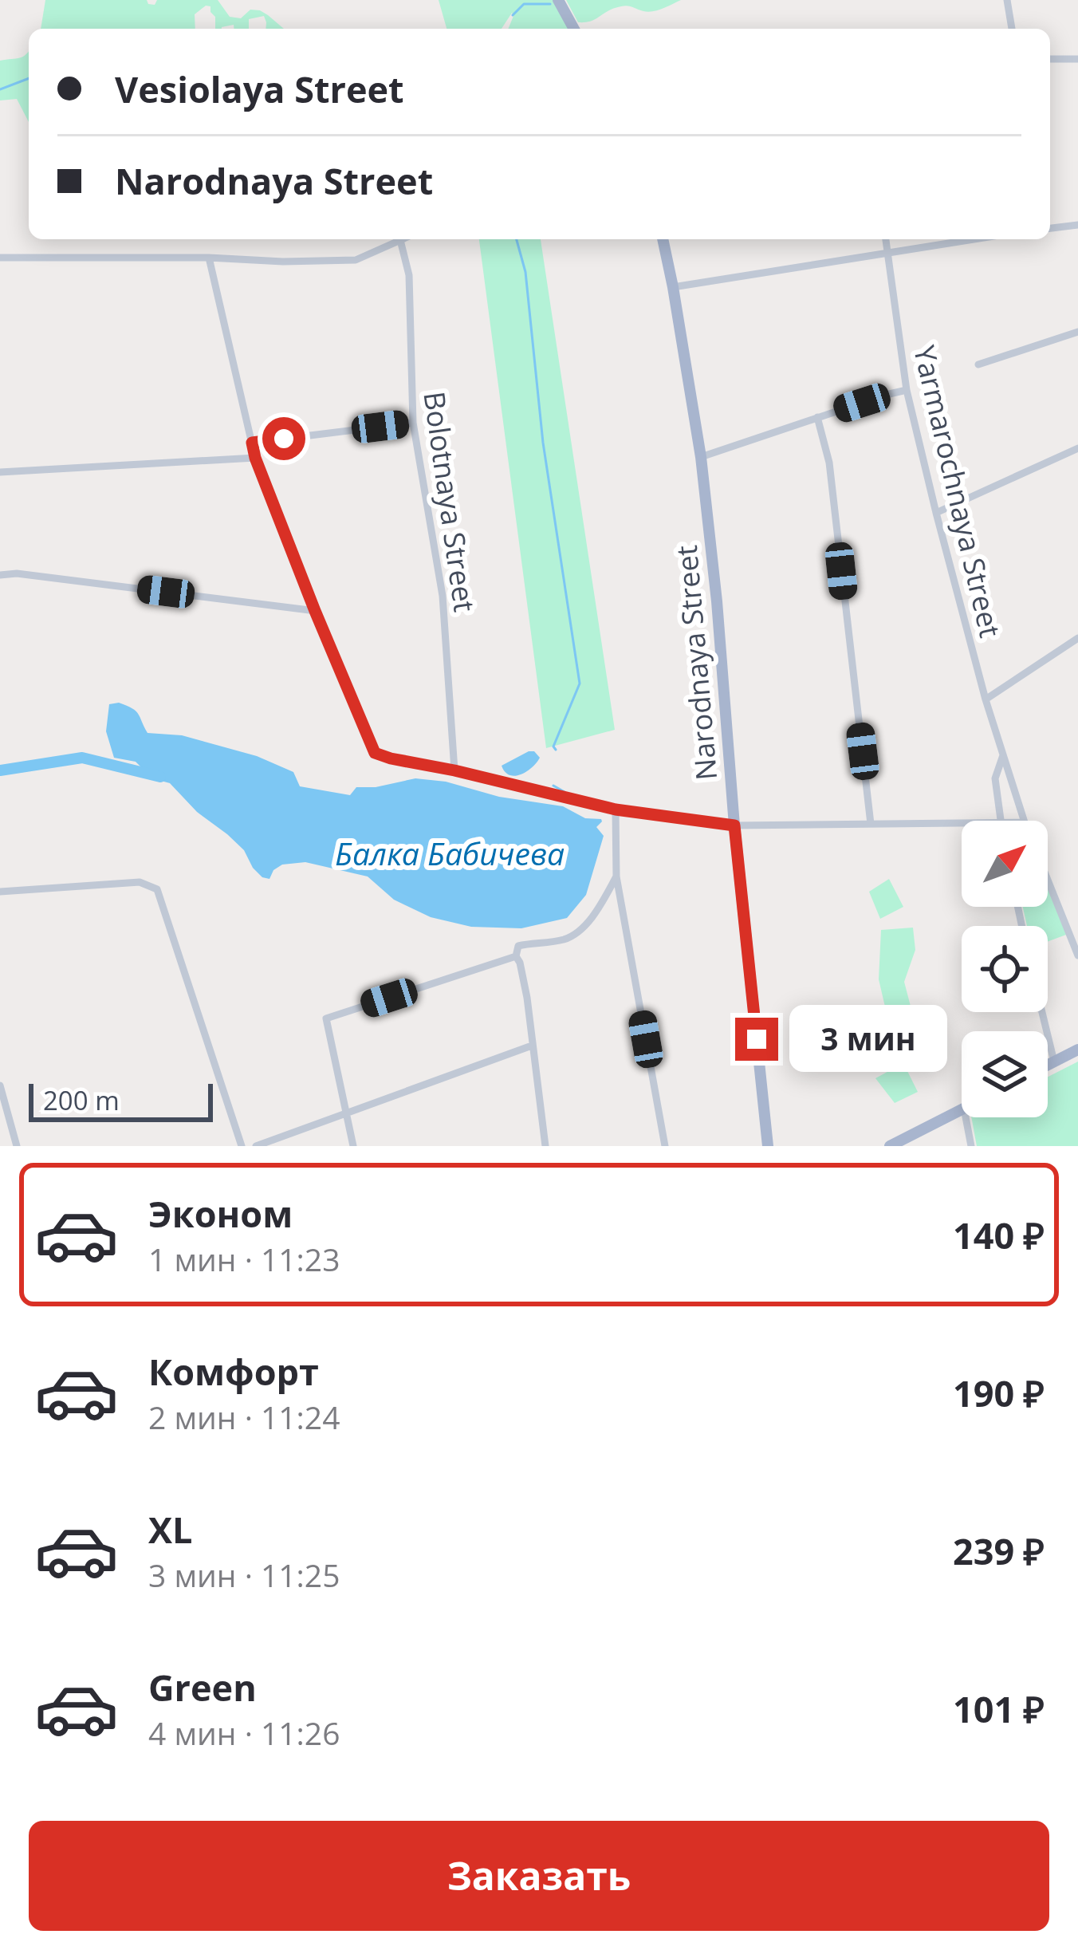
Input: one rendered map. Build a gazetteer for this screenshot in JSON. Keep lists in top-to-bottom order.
{
  "streets": {
    "main road": ["Narodnaya Street"],
    "street": ["Yarmarochnaya Street", "Bolotnaya Street"]
  },
  "water": ["Балка Бабичева"],
  "scale_bar": "200 m",
  "north": "top right",
  "page": {
    "banner": ["Vesiolaya Street", "Narodnaya Street"],
    "bubble": "3 мин",
    "scale": "200 m",
    "list": [
      {
        "name": "Эконом",
        "note": "1 мин · 11:23",
        "value": "140 ₽"
      },
      {
        "name": "Комфорт",
        "note": "2 мин · 11:24",
        "value": "190 ₽"
      },
      {
        "name": "XL",
        "note": "3 мин · 11:25",
        "value": "239 ₽"
      },
      {
        "name": "Green",
        "note": "4 мин · 11:26",
        "value": "101 ₽"
      }
    ],
    "buttons": "Заказать"
  }
}
